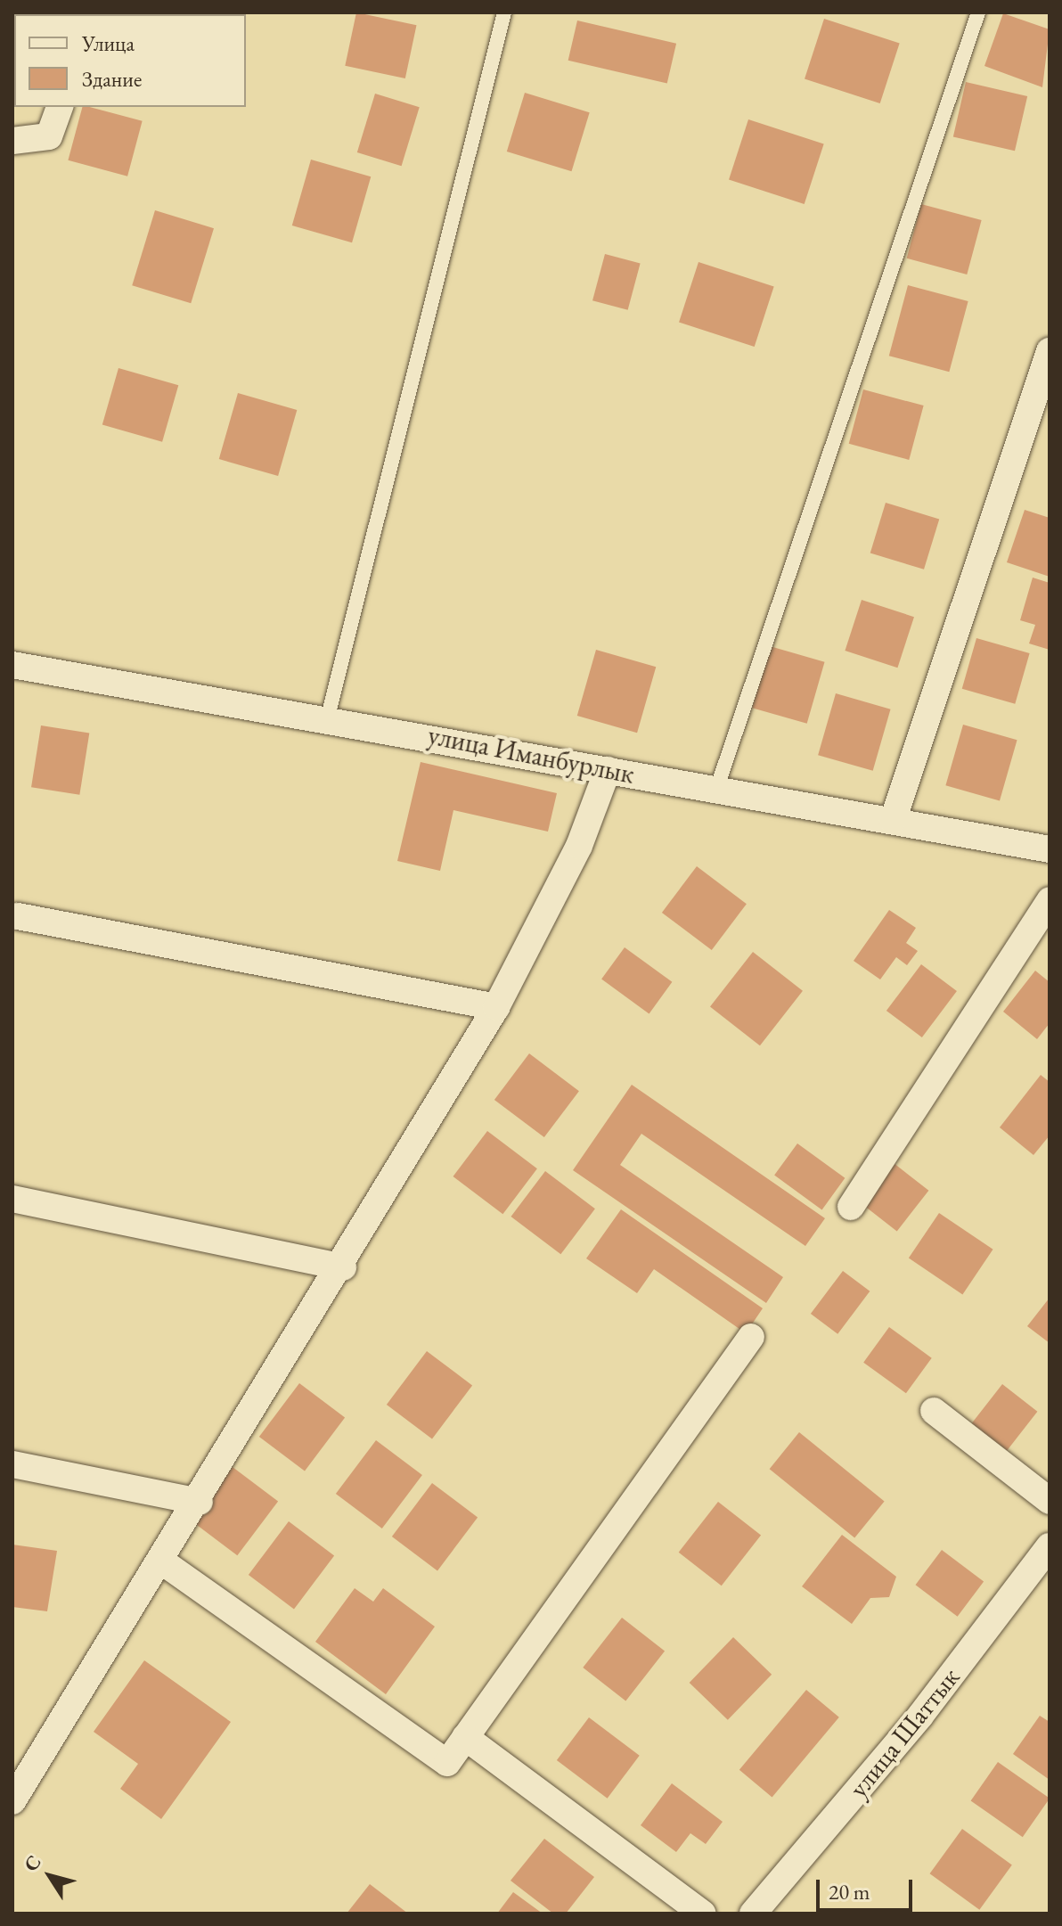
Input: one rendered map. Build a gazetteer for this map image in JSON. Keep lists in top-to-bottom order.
{
  "streets": {
    "street": ["улица Иманбурлык", "улица Шаттык"]
  },
  "legend": ["Улица", "Здание"],
  "scale_bar": "20 m",
  "north": "top left"
}
